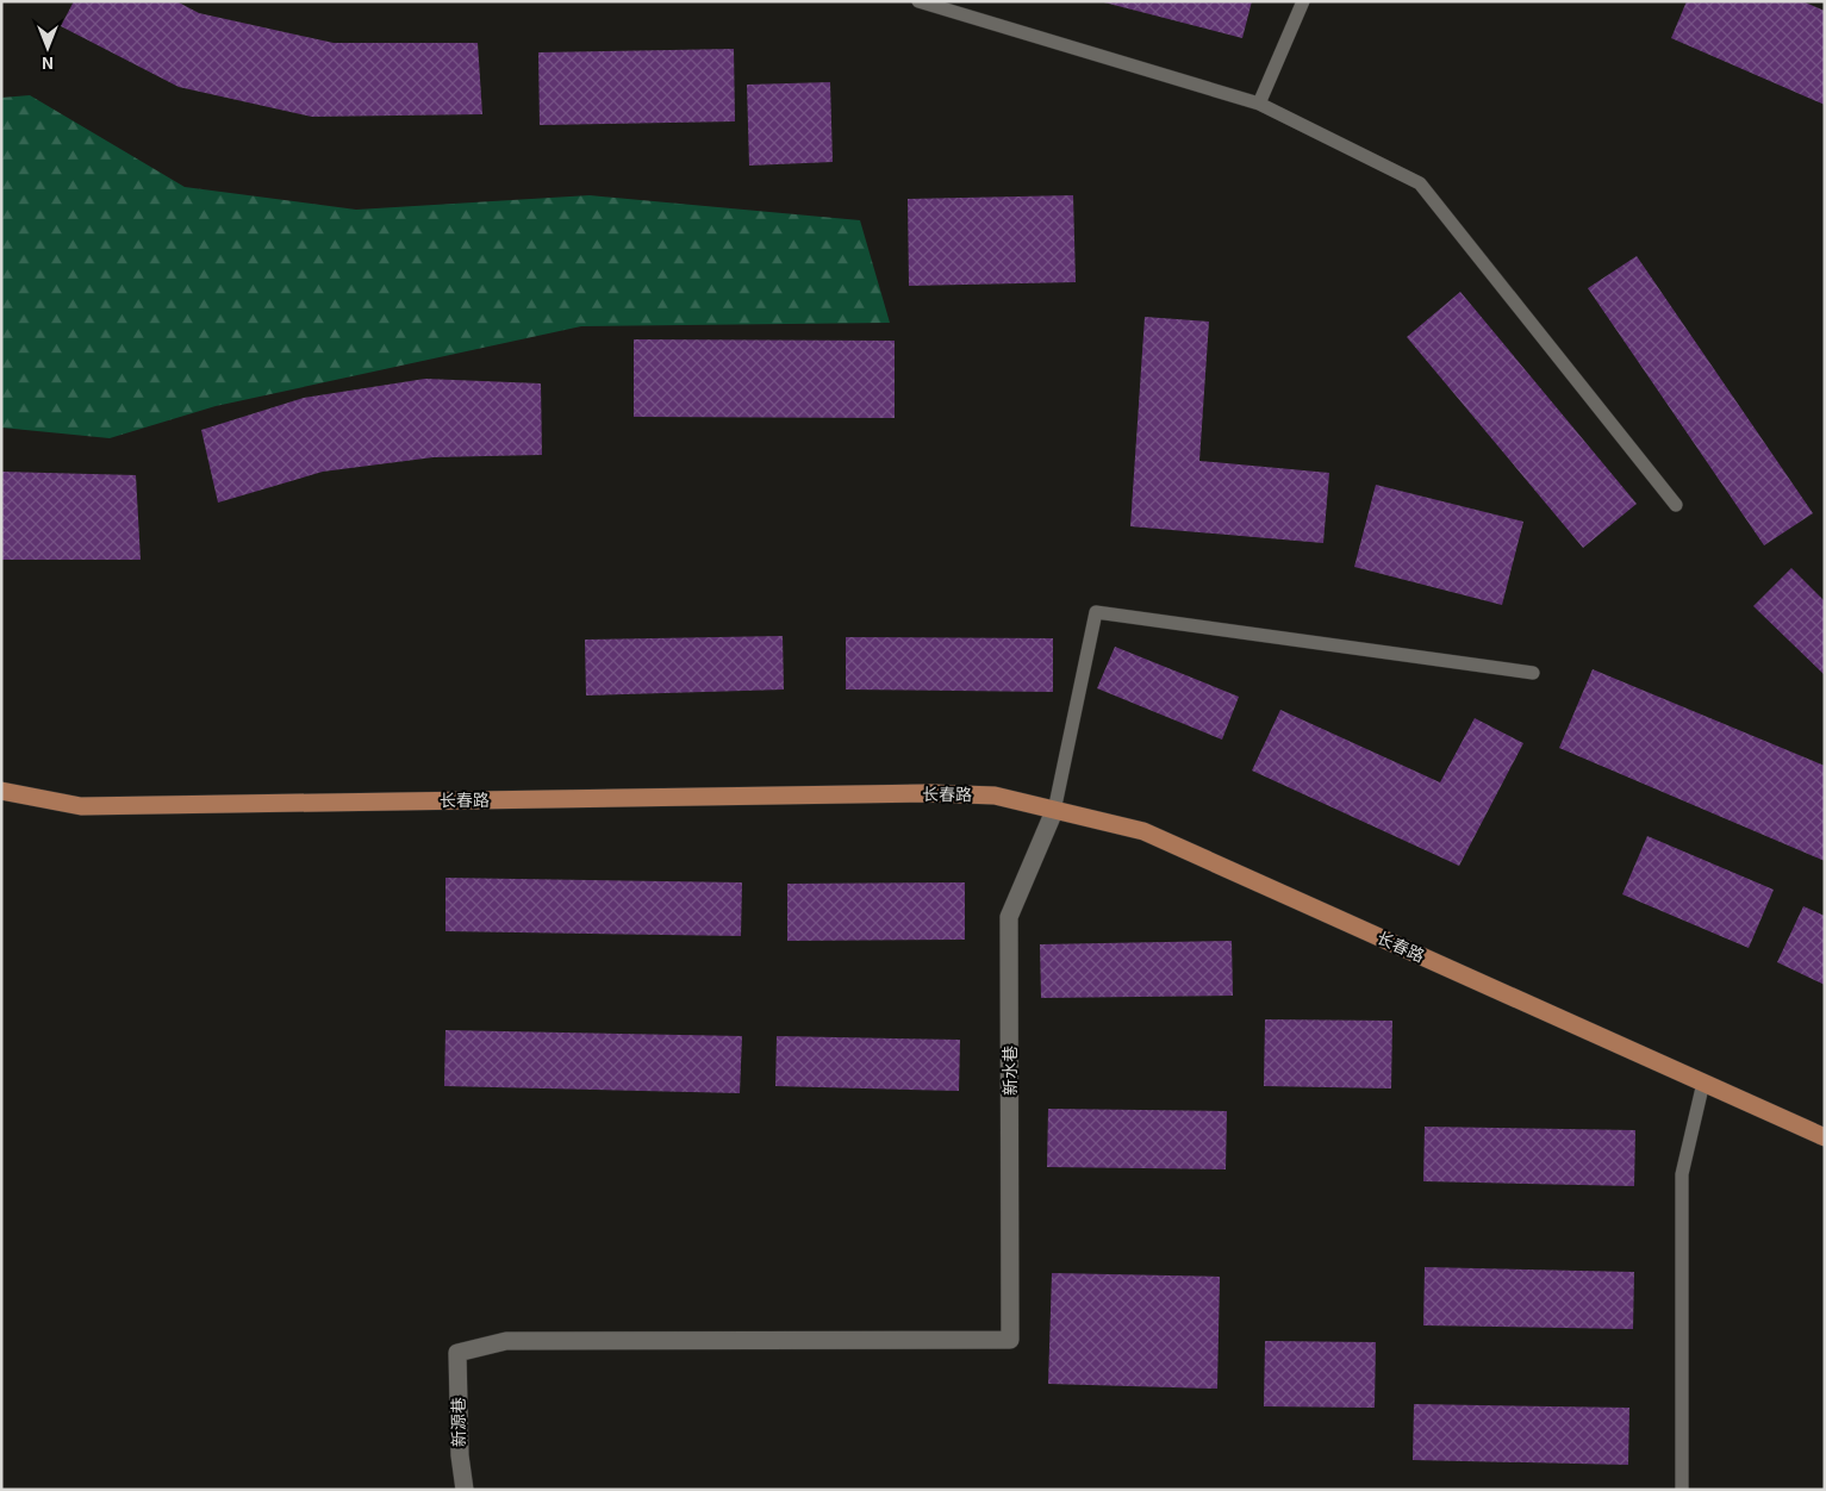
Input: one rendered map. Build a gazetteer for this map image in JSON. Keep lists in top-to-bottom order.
{
  "streets": {
    "main road": ["长春路"],
    "street": ["新水巷", "新源巷"]
  },
  "crossings": [
    ["长春路", "新水巷"],
    ["新水巷", "新源巷"]
  ],
  "north": "bottom"
}
